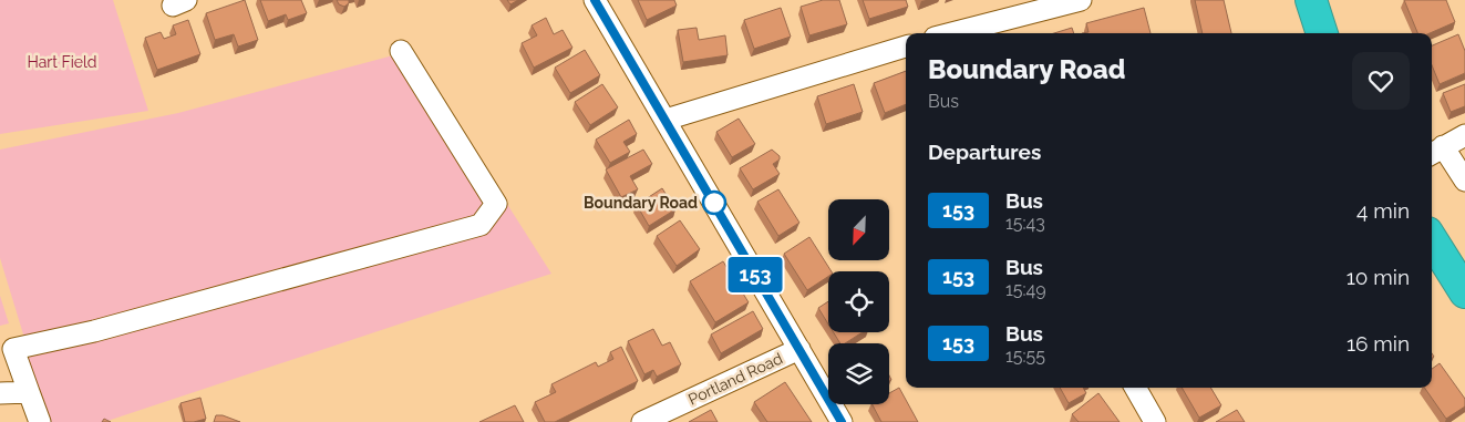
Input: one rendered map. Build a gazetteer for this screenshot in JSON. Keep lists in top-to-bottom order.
{
  "streets": {
    "street": ["Portland Road"]
  },
  "parks": ["Hart Field"],
  "places": ["Boundary Road"],
  "lines": ["bus line 153"],
  "north": "bottom left",
  "page": {
    "on_map": "153",
    "heading": [
      ["Boundary Road", "Bus"],
      "Departures"
    ],
    "list": [
      {
        "mark": "153",
        "name": "Bus",
        "note": "15:43",
        "value": "4 min"
      },
      {
        "mark": "153",
        "name": "Bus",
        "note": "15:49",
        "value": "10 min"
      },
      {
        "mark": "153",
        "name": "Bus",
        "note": "15:55",
        "value": "16 min"
      }
    ]
  }
}
